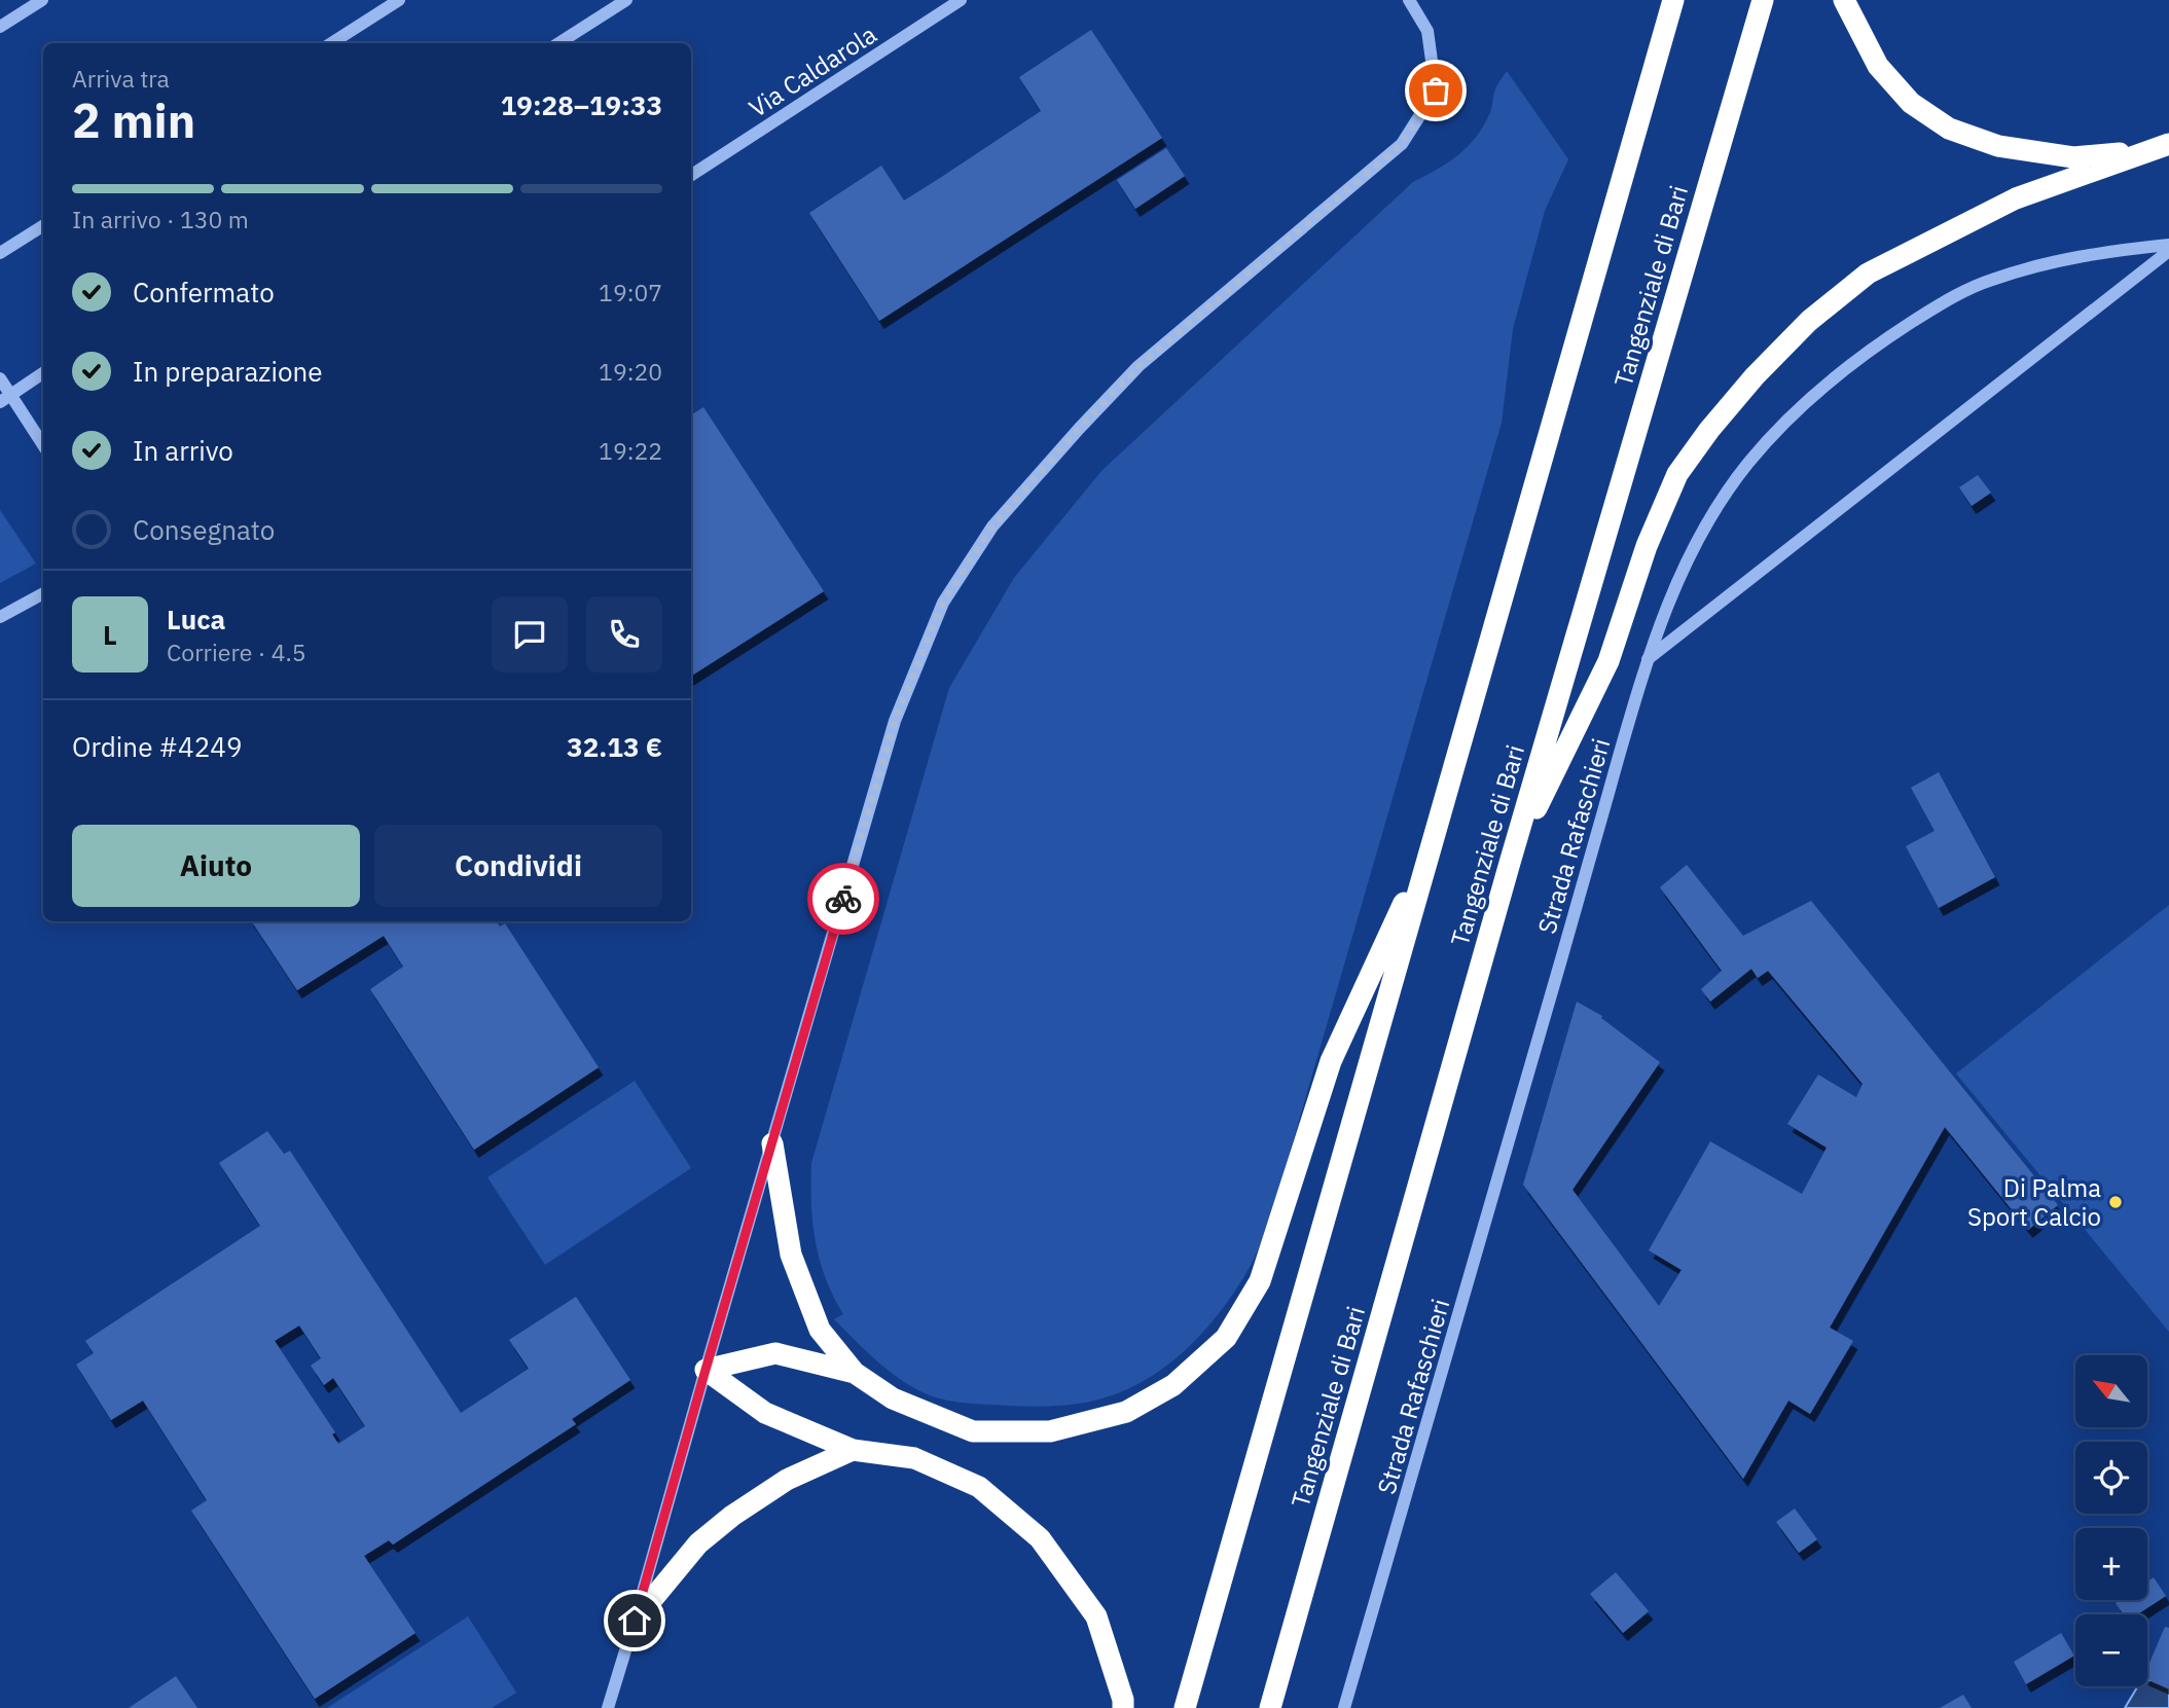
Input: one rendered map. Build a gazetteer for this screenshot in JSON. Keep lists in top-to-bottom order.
{
  "streets": {
    "highway": ["Tangenziale di Bari"],
    "street": ["Via Caldarola", "Strada Rafaschieri"]
  },
  "places": ["Di Palma Sport Calcio"],
  "north": "top left",
  "page": {
    "heading": ["2 min", "Arriva tra", "19:28–19:33"],
    "panel": [
      "Luca",
      "Corriere · 4.5",
      "Ordine #4249",
      "32.13 €"
    ],
    "bar": "In arrivo · 130 m",
    "list": [
      ["Confermato", "19:07"],
      ["In preparazione", "19:20"],
      ["In arrivo", "19:22"],
      "Consegnato"
    ],
    "round": "L",
    "buttons": ["Aiuto", "Condividi"],
    "map_buttons": ["+", "−"]
  }
}
